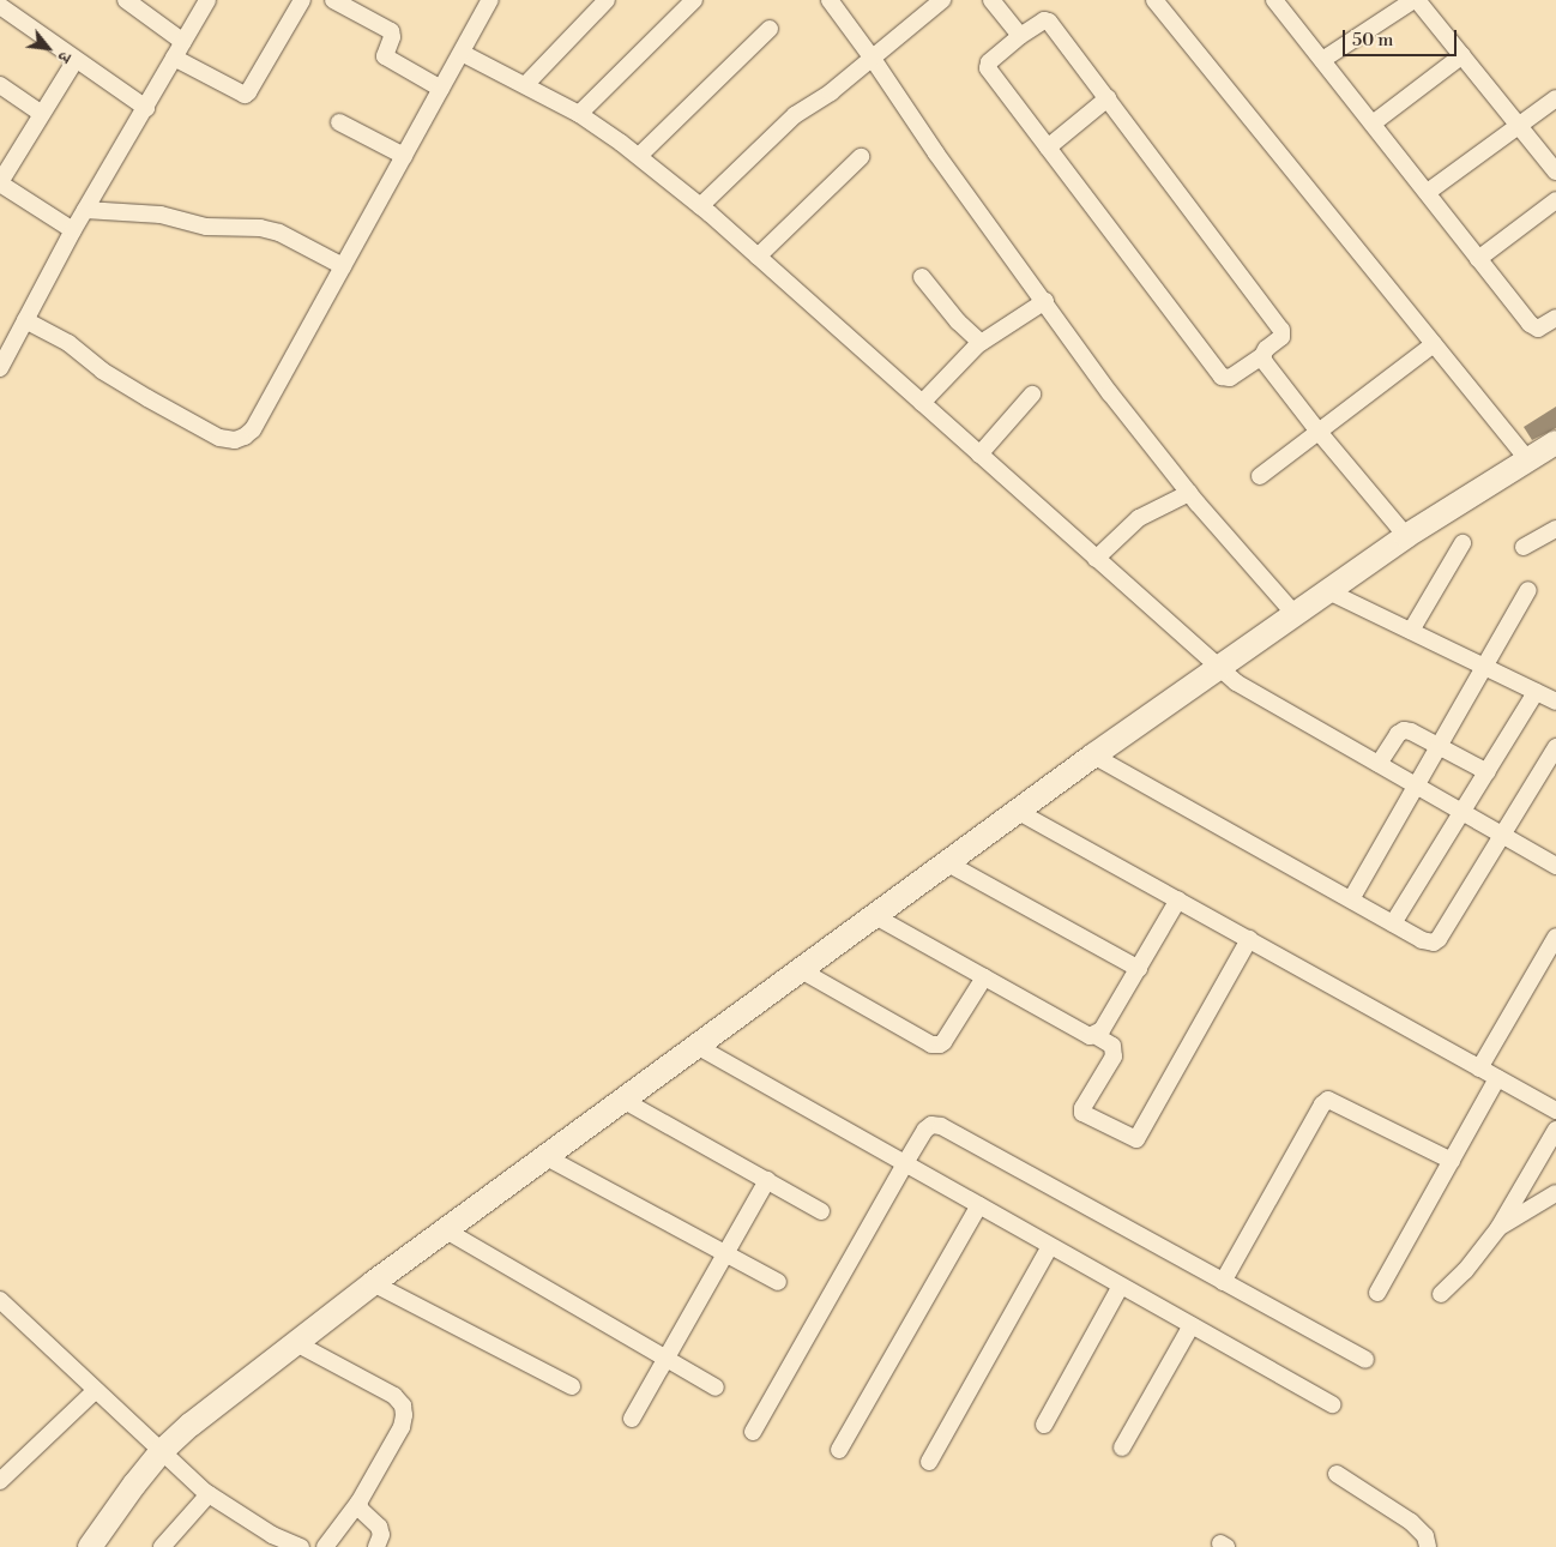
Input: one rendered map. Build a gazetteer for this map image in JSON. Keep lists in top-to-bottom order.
{
  "scale_bar": "50 m",
  "north": "bottom right"
}
